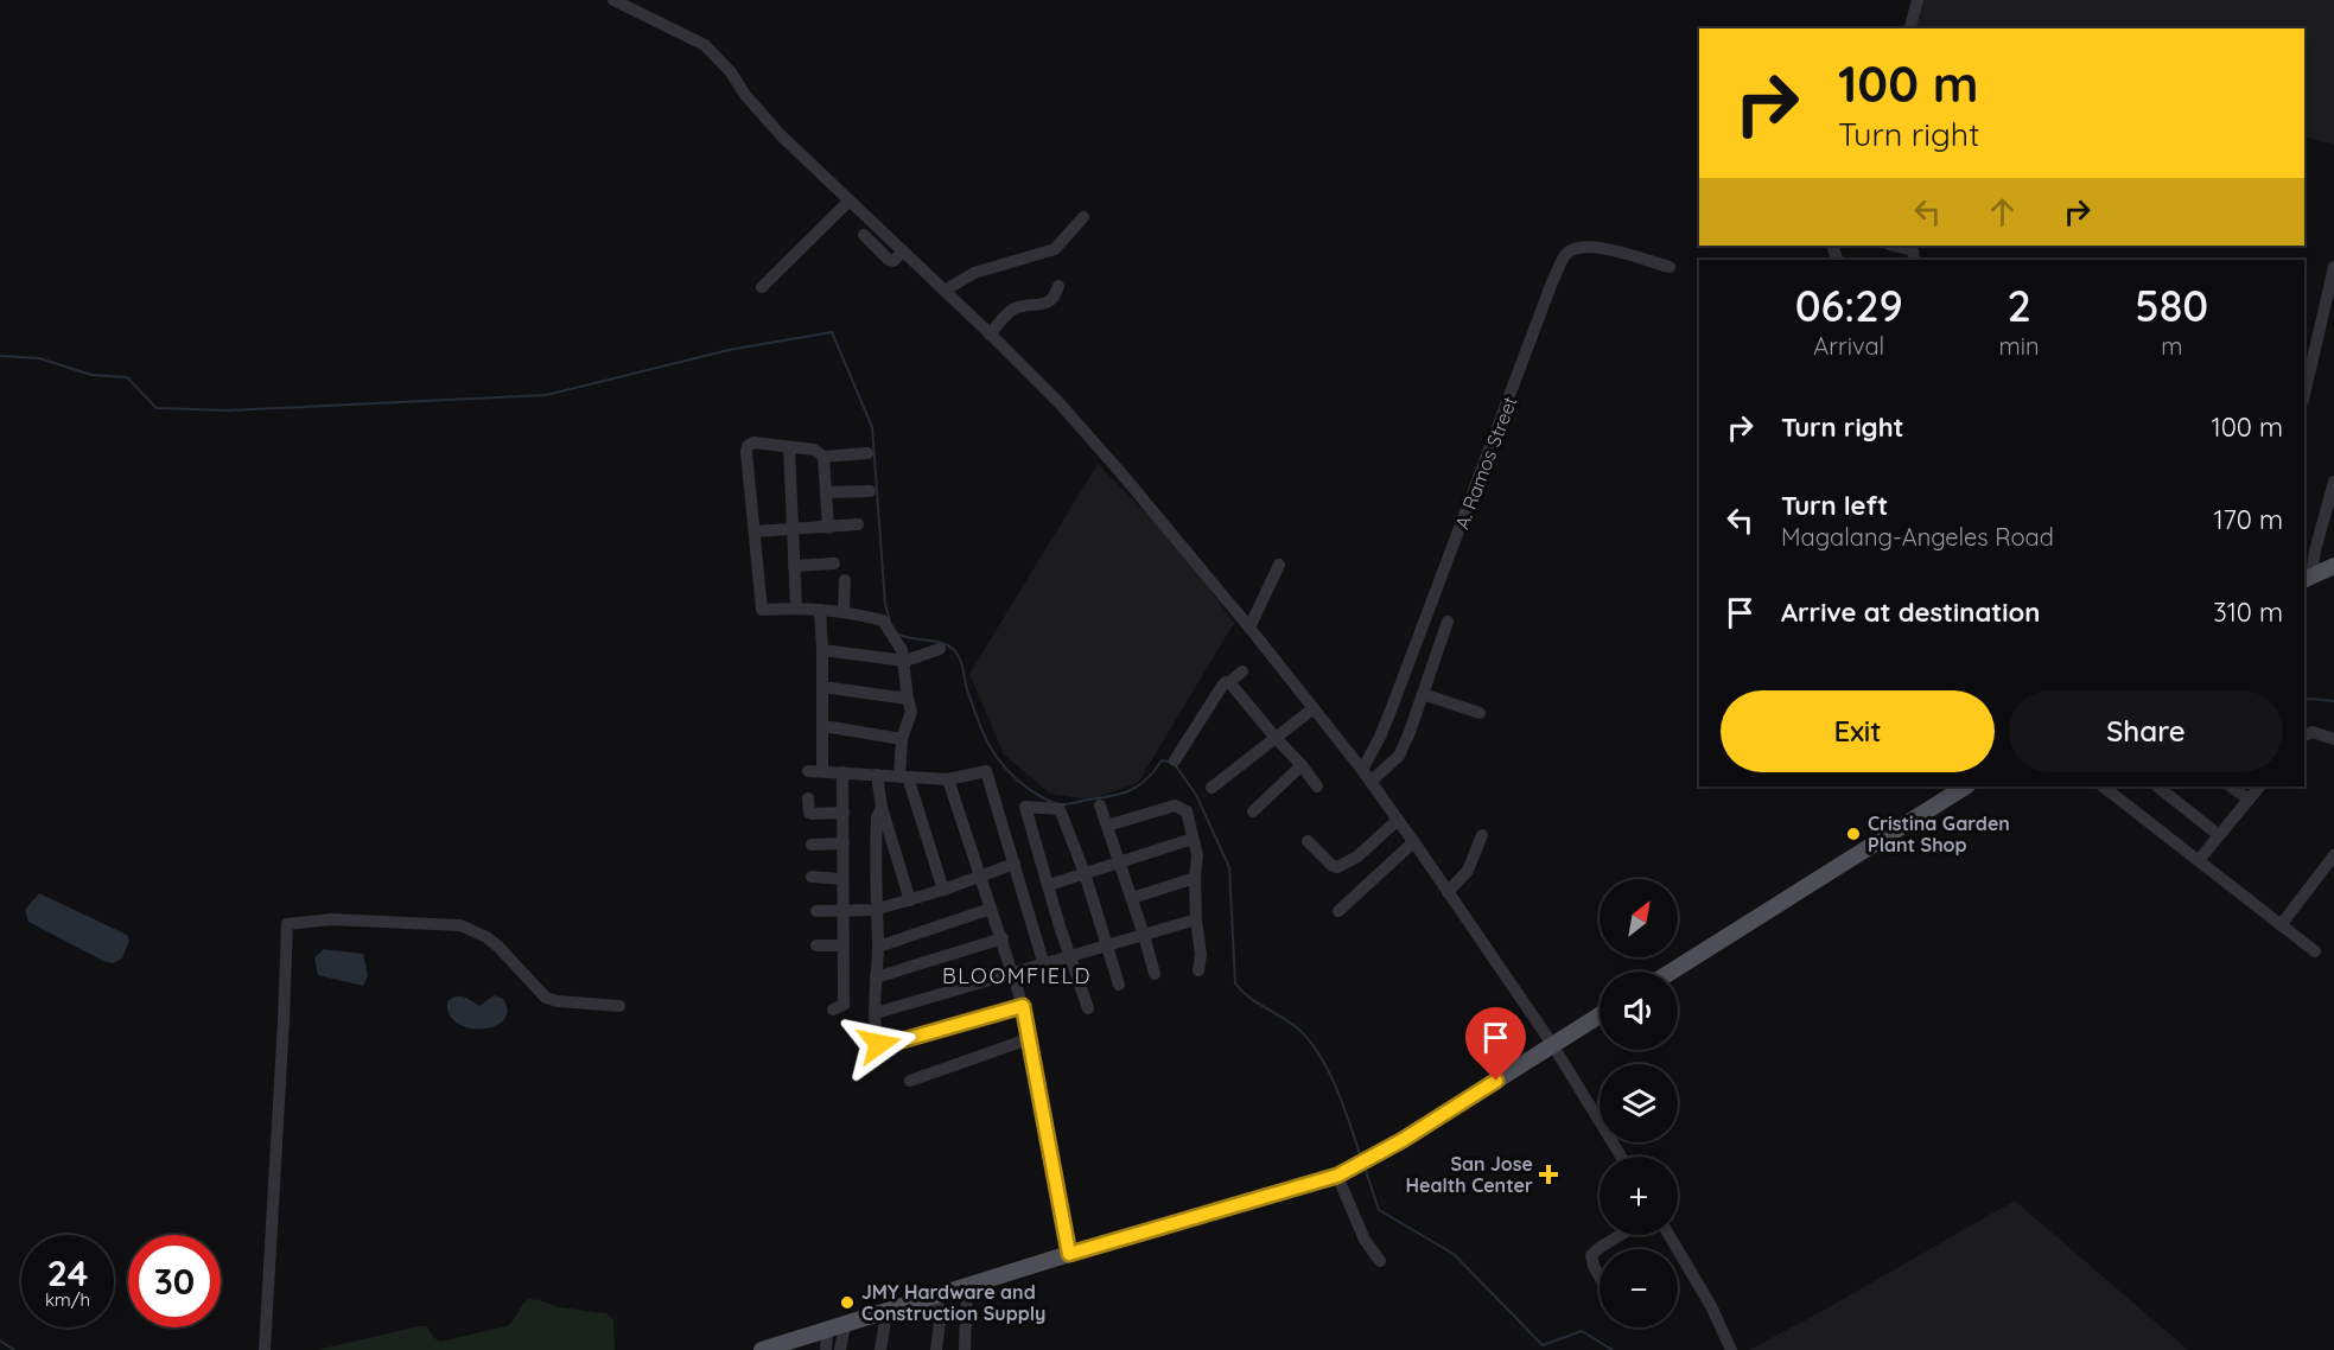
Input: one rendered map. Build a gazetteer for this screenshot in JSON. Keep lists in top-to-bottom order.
{
  "streets": {
    "street": ["A. Ramos Street"]
  },
  "districts": ["BLOOMFIELD"],
  "places": {
    "other": ["Cristina Garden Plant Shop", "JMY Hardware and Construction Supply"],
    "health": ["San Jose Health Center"]
  },
  "north": "top right",
  "page": {
    "turn": ["100 m", "Turn right"],
    "eta": [
      "06:29",
      "Arrival",
      "2",
      "min",
      "580",
      "m"
    ],
    "list": [
      {
        "name": "Turn right",
        "value": "100 m"
      },
      {
        "name": "Turn left",
        "note": "Magalang-Angeles Road",
        "value": "170 m"
      },
      {
        "name": "Arrive at destination",
        "value": "310 m"
      }
    ],
    "buttons": ["Exit", "Share"],
    "map_buttons": ["+", "−"],
    "speed": "24 km/h",
    "limit": "30"
  }
}
